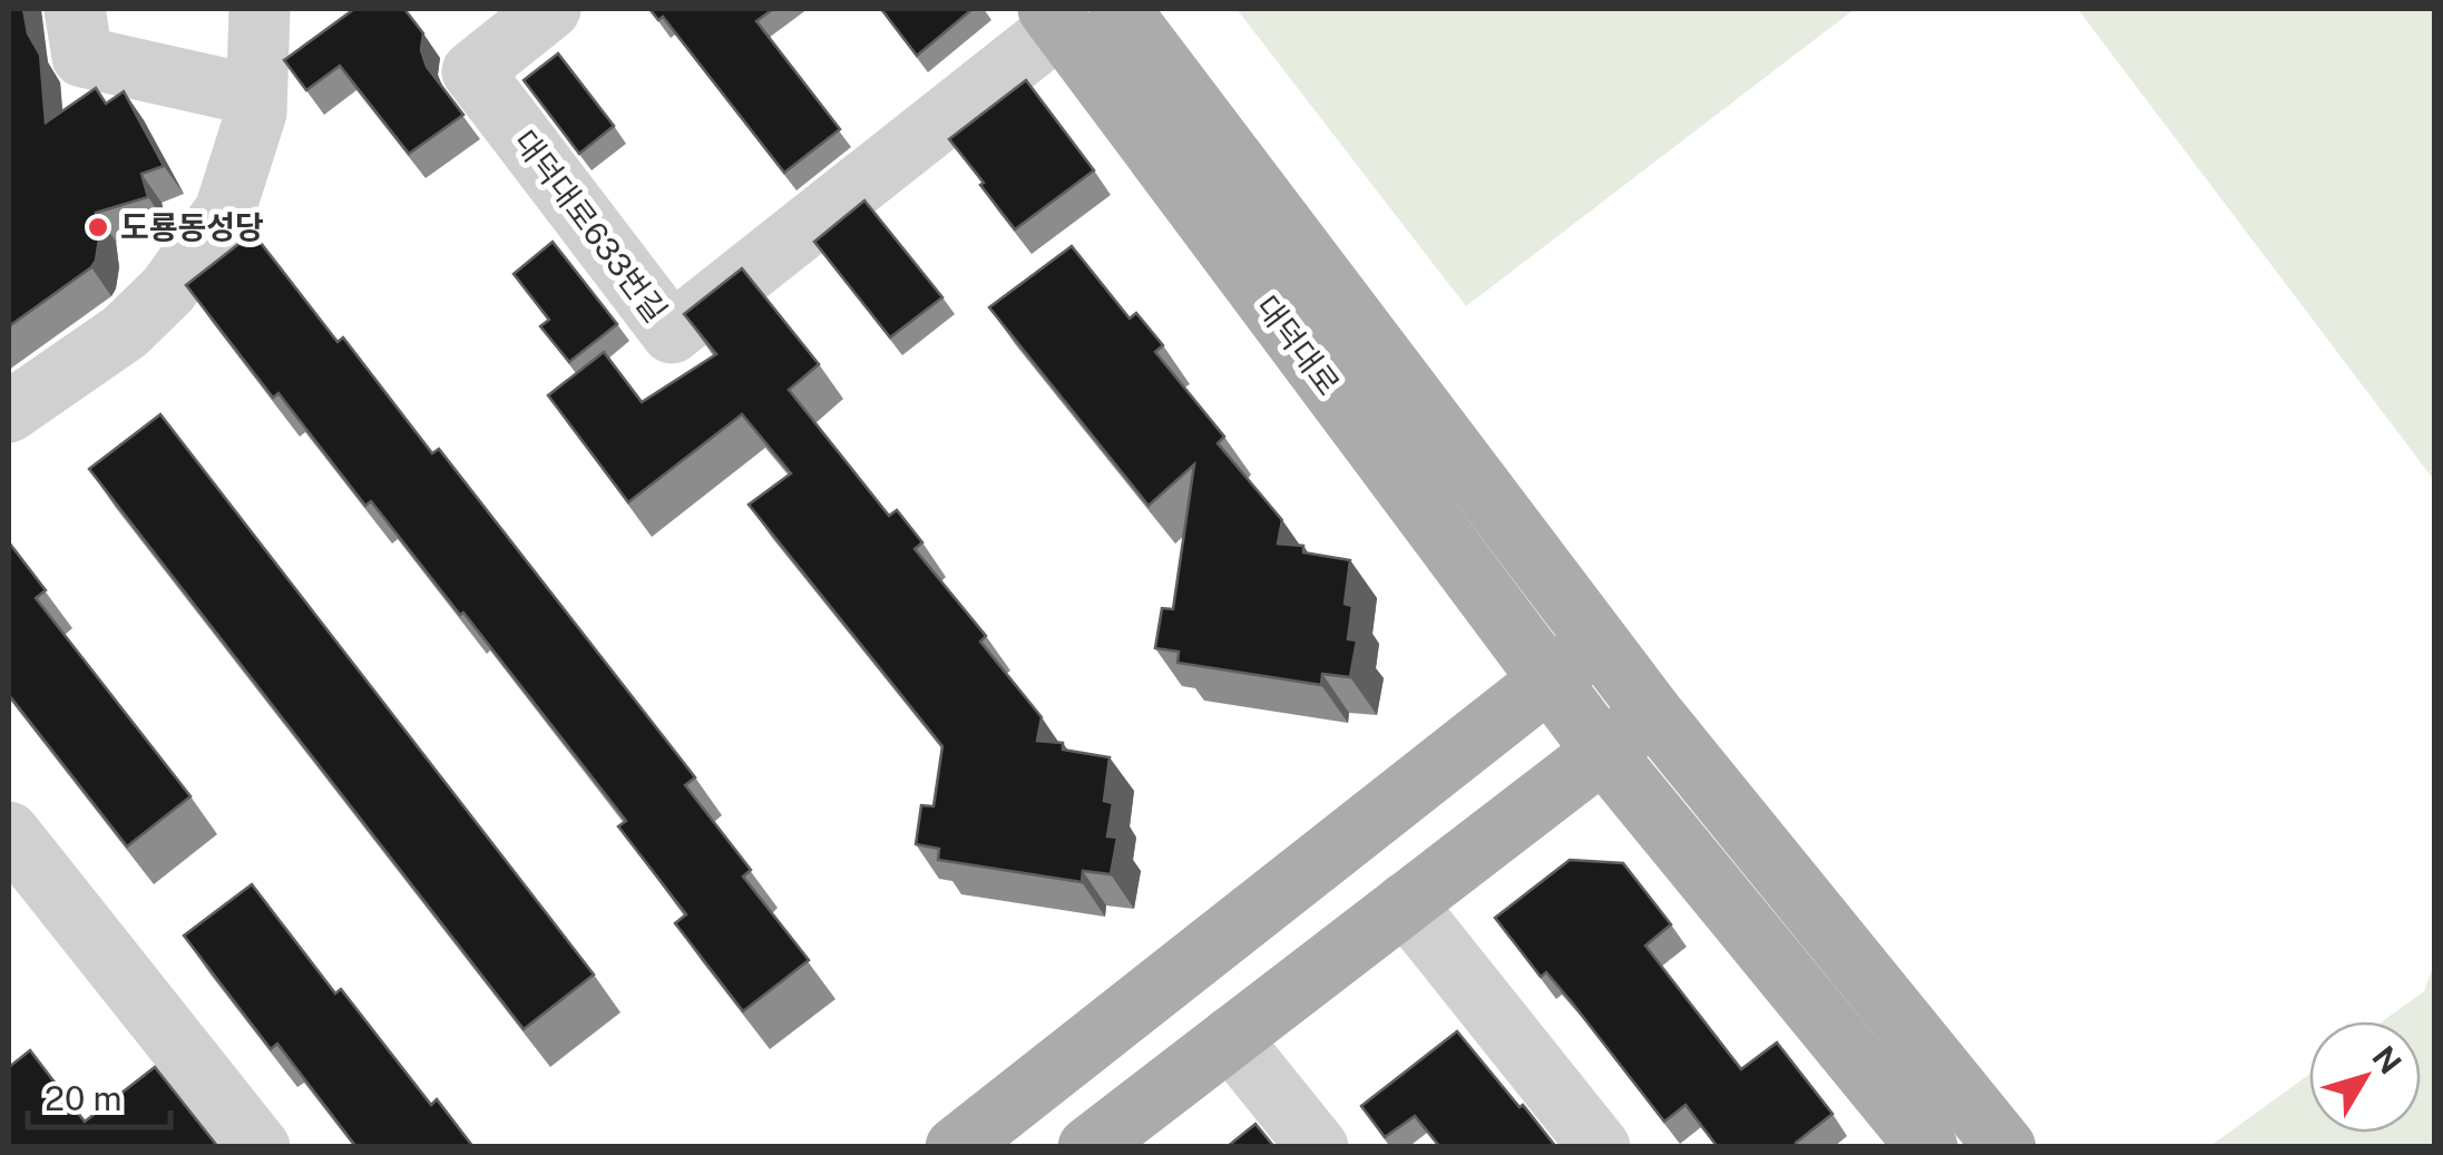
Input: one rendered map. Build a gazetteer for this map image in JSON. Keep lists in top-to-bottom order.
{
  "streets": {
    "main road": ["대덕대로"],
    "street": ["대덕대로633번길"]
  },
  "crossings": [
    ["대덕대로633번길", "대덕대로"]
  ],
  "places": ["도룡동성당"],
  "scale_bar": "20 m",
  "north": "top right"
}
